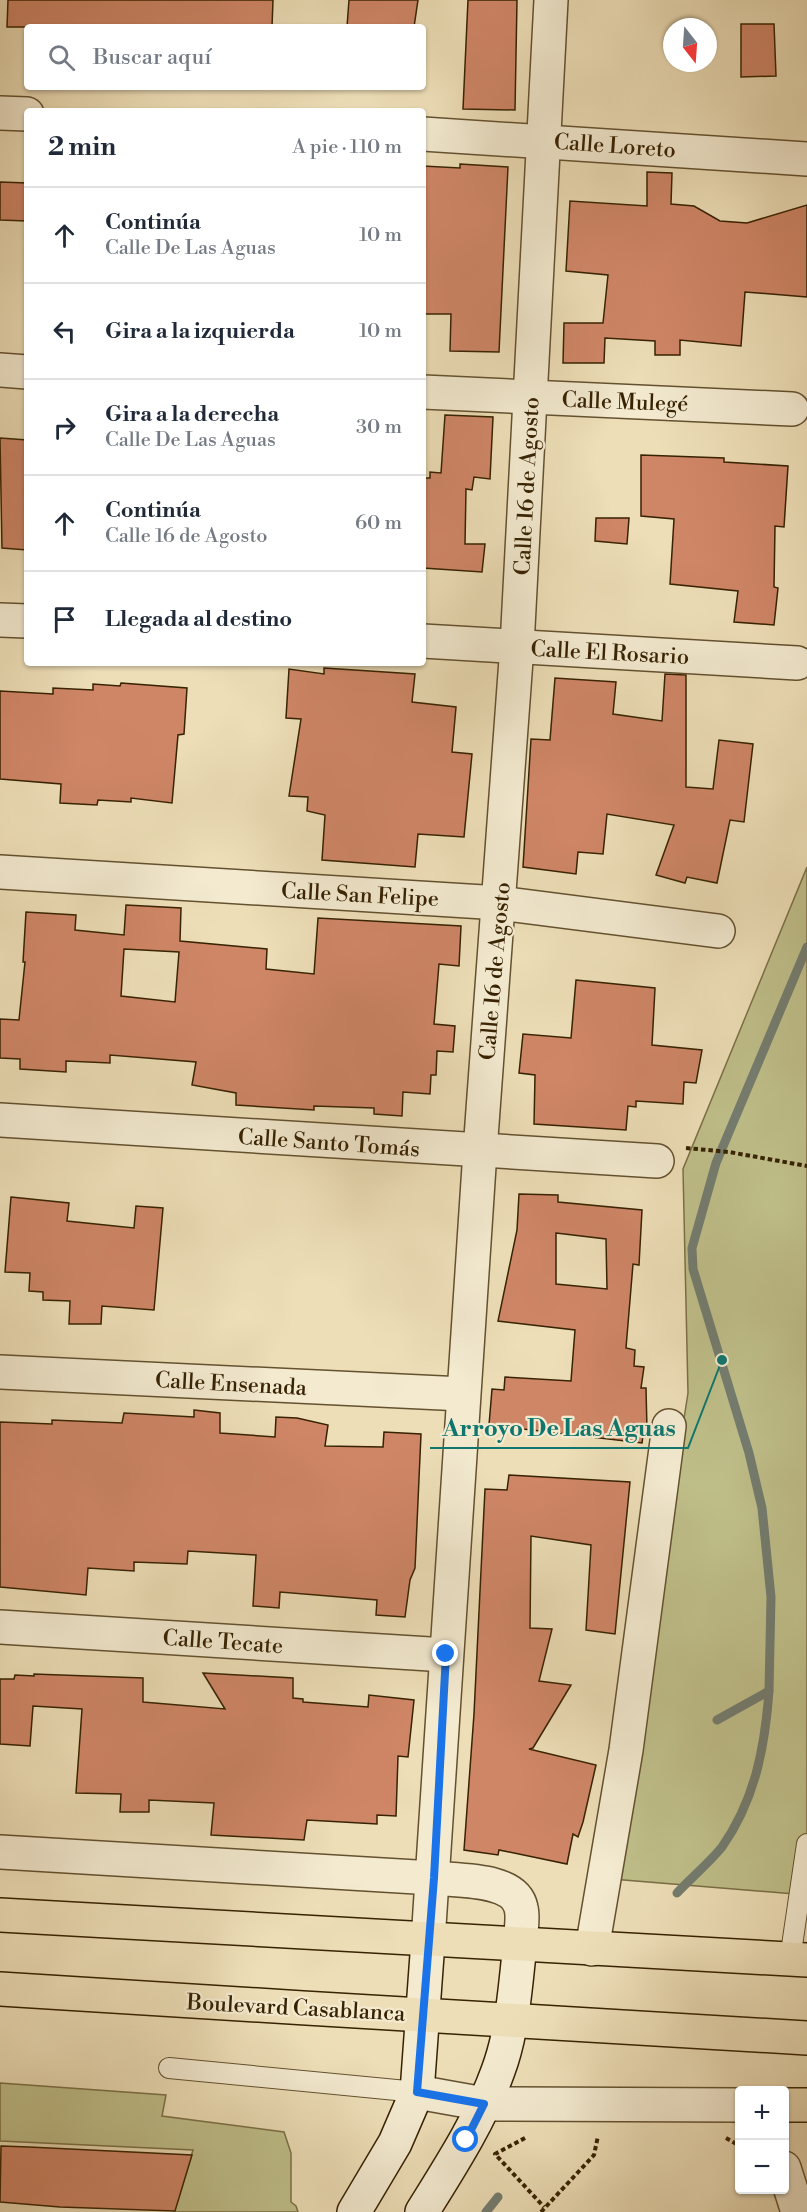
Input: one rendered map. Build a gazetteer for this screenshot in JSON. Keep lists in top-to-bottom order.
{
  "streets": {
    "main road": ["Boulevard Casablanca"],
    "street": [
      "Calle Loreto",
      "Calle Mulegé",
      "Calle 16 de Agosto",
      "Calle El Rosario",
      "Calle San Felipe",
      "Calle Santo Tomás",
      "Calle Ensenada",
      "Calle Tecate"
    ]
  },
  "crossings": [
    ["Calle Loreto", "Calle 16 de Agosto"],
    ["Calle Mulegé", "Calle 16 de Agosto"],
    ["Calle 16 de Agosto", "Calle El Rosario"],
    ["Calle 16 de Agosto", "Calle San Felipe"],
    ["Calle 16 de Agosto", "Calle Santo Tomás"],
    ["Calle 16 de Agosto", "Calle Ensenada"],
    ["Calle 16 de Agosto", "Calle Tecate"],
    ["Calle 16 de Agosto", "Boulevard Casablanca"]
  ],
  "places": ["Arroyo De Las Aguas"],
  "north": "bottom",
  "page": {
    "search": "Buscar aquí",
    "heading": ["2 min", "A pie · 110 m"],
    "list": [
      ["Continúa", "Calle De Las Aguas", "10 m"],
      ["Gira a la izquierda", "10 m"],
      ["Gira a la derecha", "Calle De Las Aguas", "30 m"],
      ["Continúa", "Calle 16 de Agosto", "60 m"],
      "Llegada al destino"
    ],
    "map_buttons": ["+", "−"]
  }
}
